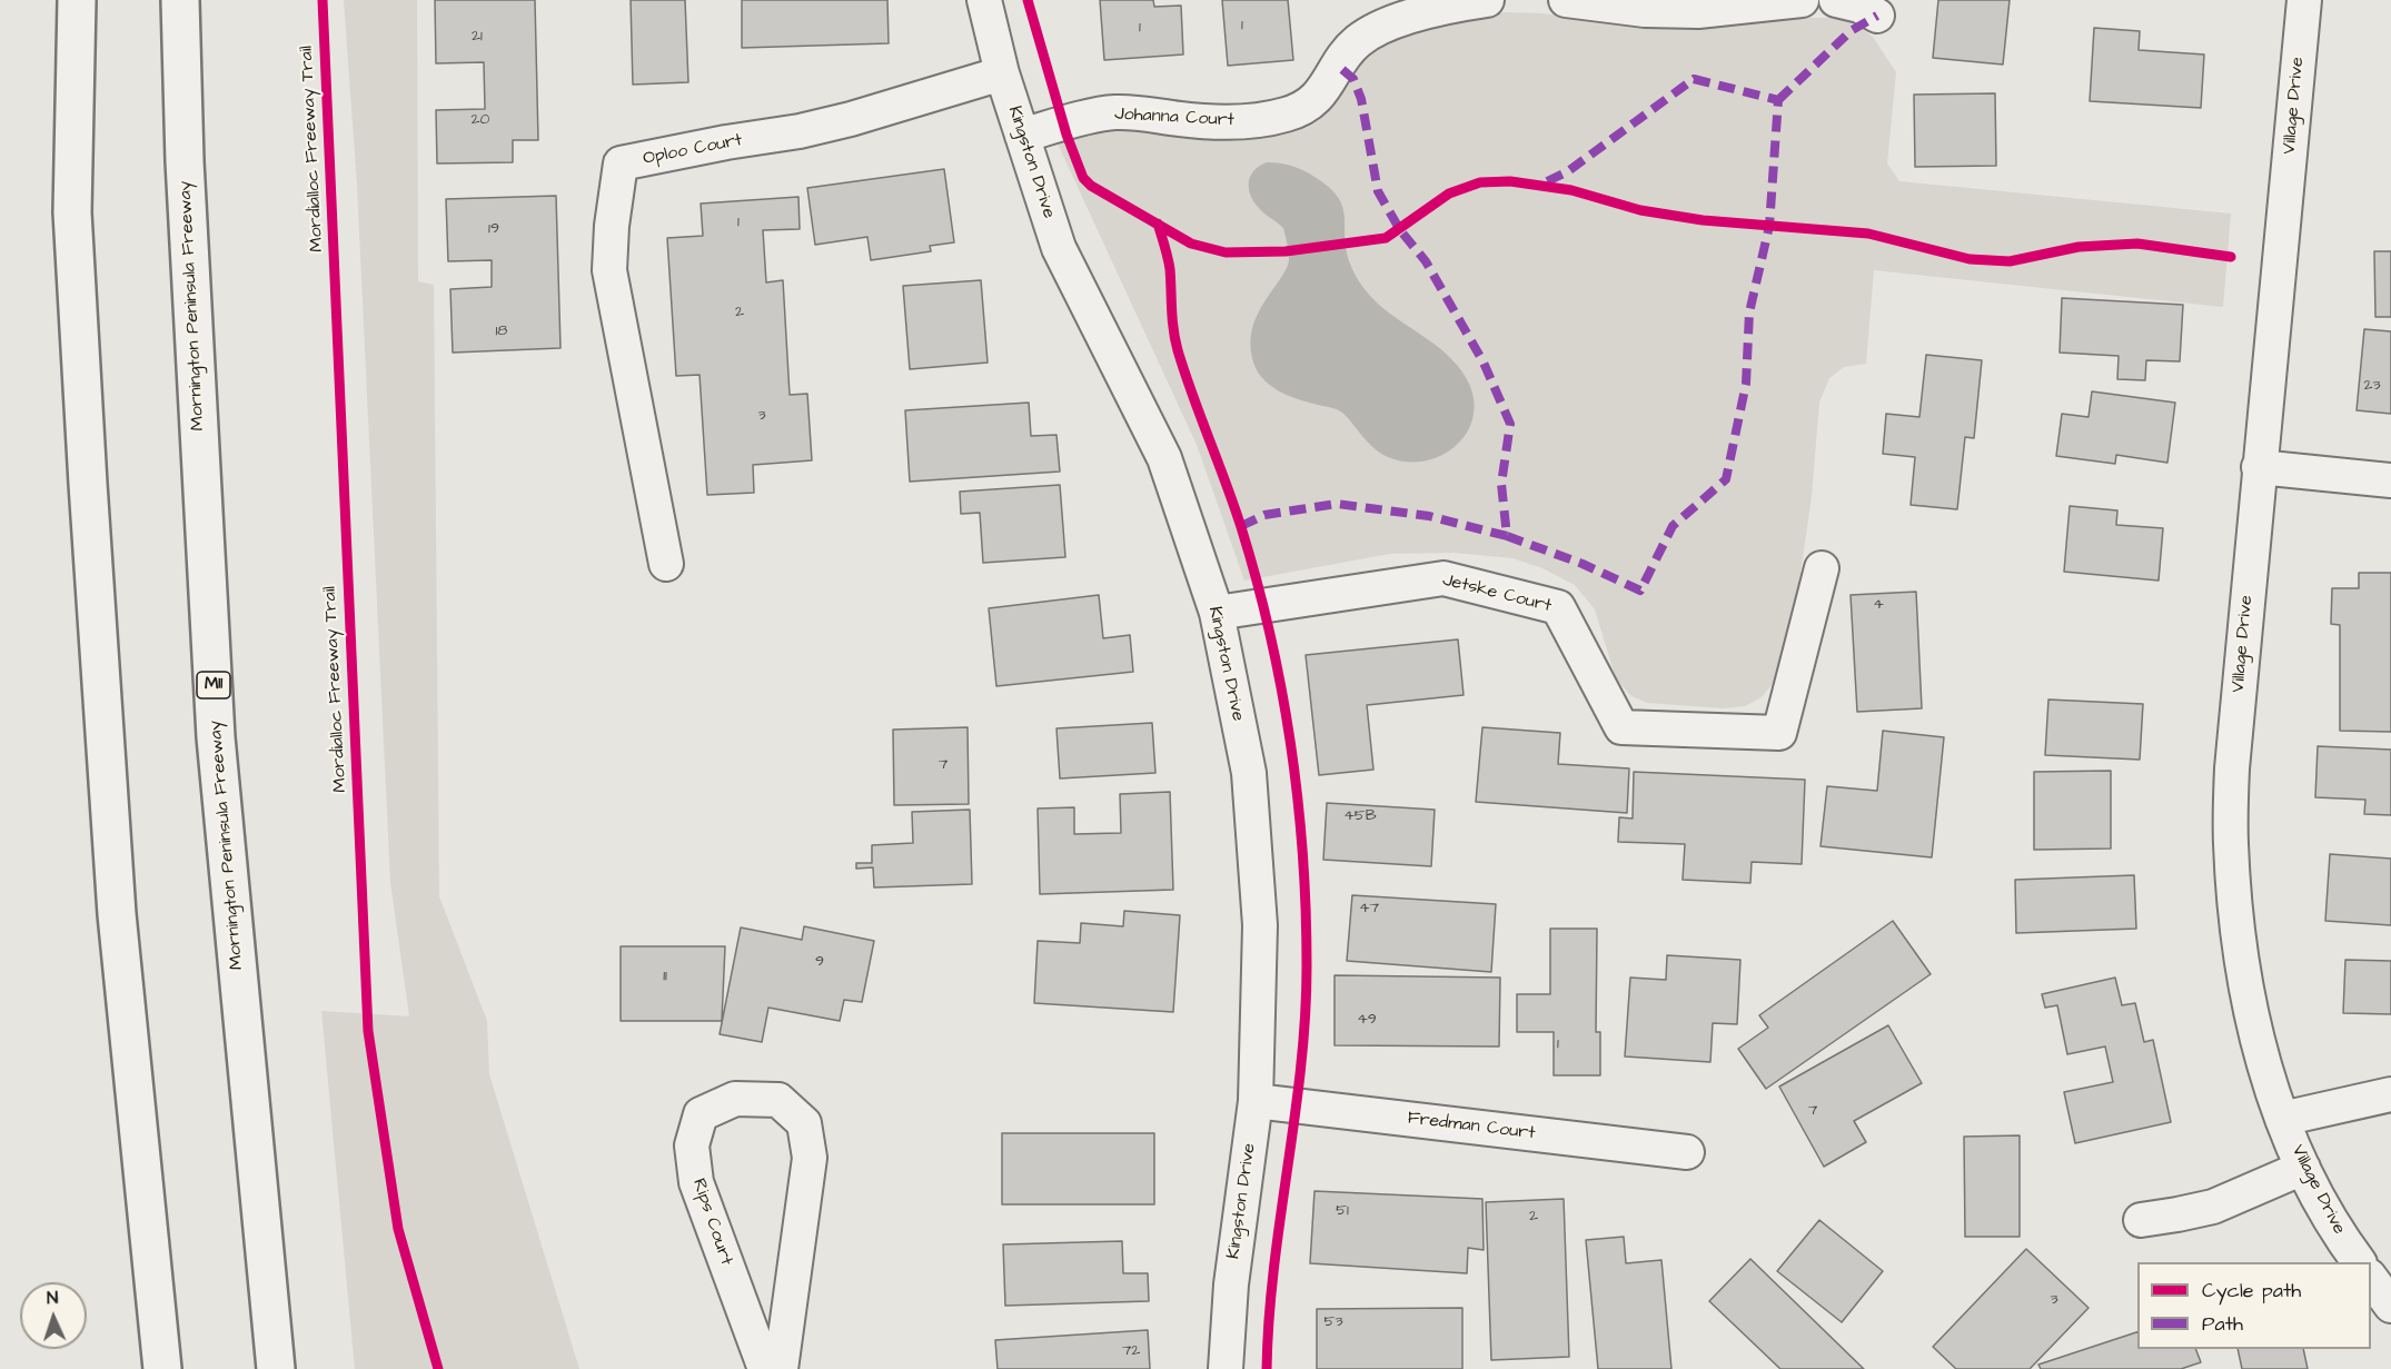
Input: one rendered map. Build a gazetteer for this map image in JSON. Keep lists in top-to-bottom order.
{
  "streets": {
    "highway": ["Mornington Peninsula Freeway", "M11"],
    "street": [
      "Village Drive",
      "Johanna Court",
      "Oploo Court",
      "Kingston Drive",
      "Jetske Court",
      "Fredman Court",
      "Rips Court"
    ],
    "cycle path": ["Mordialloc Freeway Trail"]
  },
  "crossings": [
    ["Johanna Court", "Kingston Drive"],
    ["Oploo Court", "Kingston Drive"],
    ["Kingston Drive", "Jetske Court"],
    ["Kingston Drive", "Fredman Court"]
  ],
  "house_numbers": [
    "1",
    "1",
    "21",
    "20",
    "1",
    "19",
    "2",
    "18",
    "23",
    "3",
    "4",
    "7",
    "45B",
    "47",
    "9",
    "11",
    "49",
    "1",
    "7",
    "51",
    "2",
    "3",
    "53",
    "72"
  ],
  "legend": ["Cycle path", "Path"],
  "north": "top"
}
